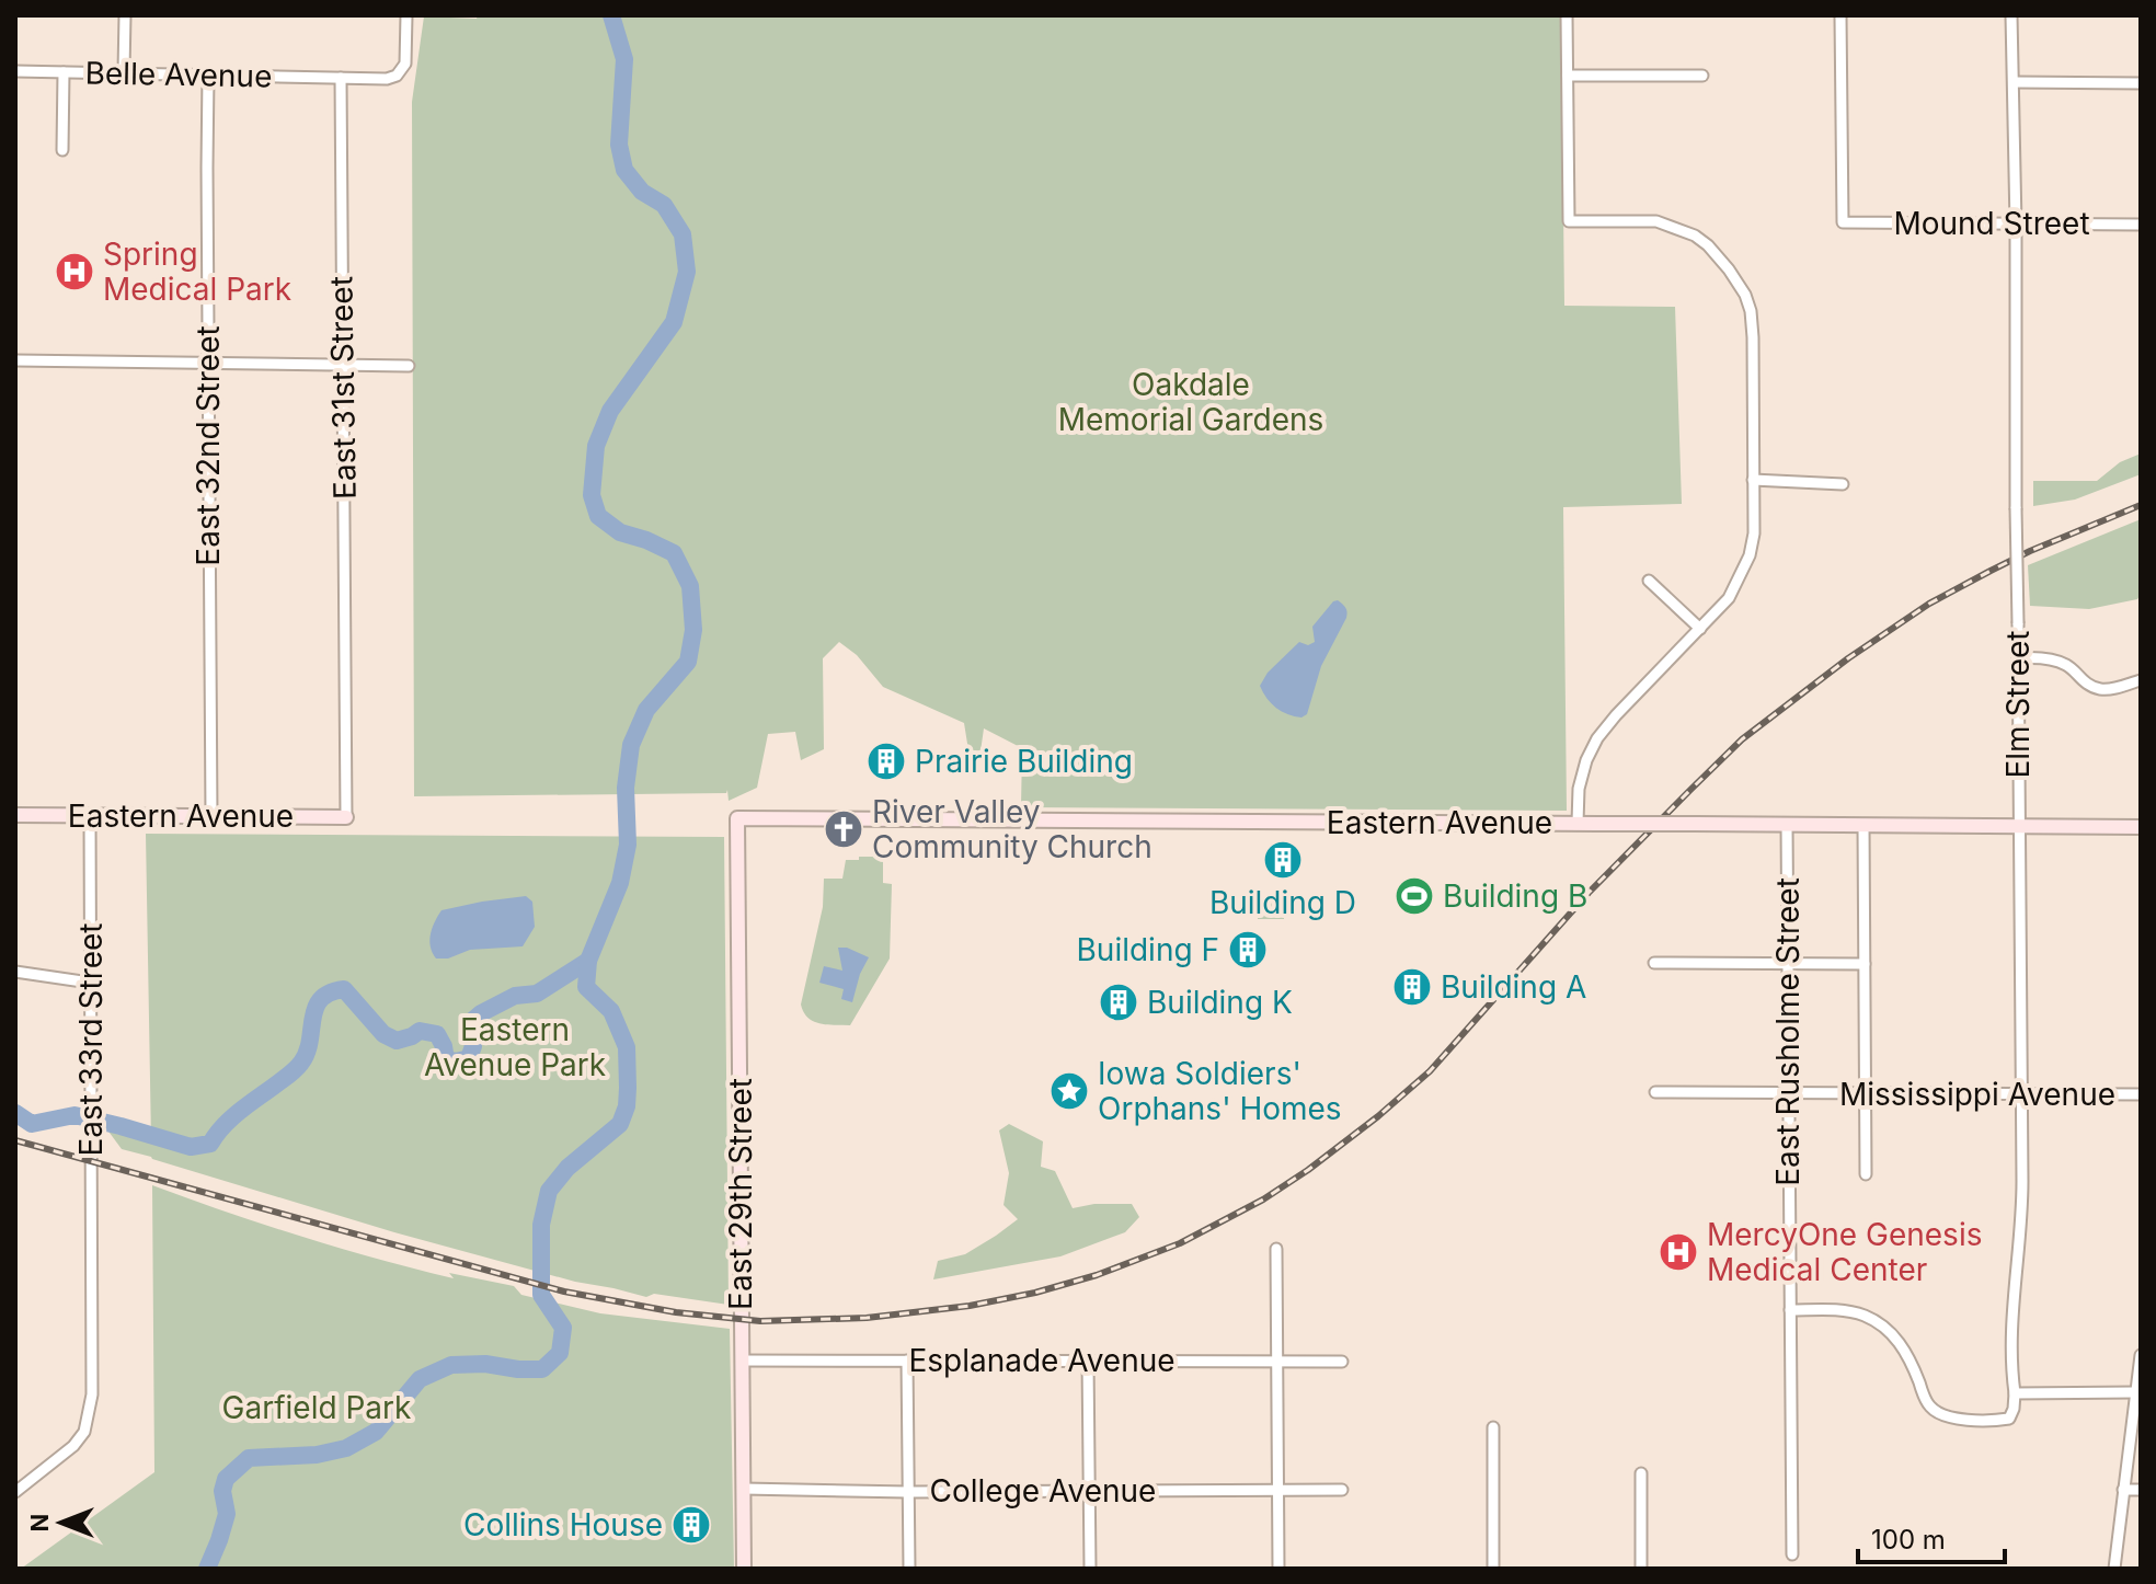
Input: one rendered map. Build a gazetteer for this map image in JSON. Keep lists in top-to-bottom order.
{
  "streets": {
    "street": [
      "Belle Avenue",
      "Mound Street",
      "East 31st Street",
      "East 32nd Street",
      "Elm Street",
      "Eastern Avenue",
      "East Rusholme Street",
      "East 33rd Street",
      "Mississippi Avenue",
      "East 29th Street",
      "Esplanade Avenue",
      "College Avenue"
    ]
  },
  "crossings": [
    ["Belle Avenue", "East 31st Street"],
    ["Belle Avenue", "East 32nd Street"],
    ["Mound Street", "Elm Street"],
    ["East 31st Street", "Eastern Avenue"],
    ["East 32nd Street", "Eastern Avenue"],
    ["Elm Street", "Eastern Avenue"],
    ["Elm Street", "Mississippi Avenue"],
    ["Eastern Avenue", "East Rusholme Street"],
    ["Eastern Avenue", "East 33rd Street"],
    ["Eastern Avenue", "East 29th Street"],
    ["East Rusholme Street", "Mississippi Avenue"],
    ["East 29th Street", "Esplanade Avenue"],
    ["East 29th Street", "College Avenue"]
  ],
  "parks": ["Oakdale Memorial Gardens", "Eastern Avenue Park", "Garfield Park"],
  "places": {
    "hospital": ["Spring Medical Park", "MercyOne Genesis Medical Center"],
    "building": [
      "Prairie Building",
      "Building D",
      "Building F",
      "Building A",
      "Building K",
      "Collins House"
    ],
    "church": ["River Valley Community Church"],
    "sports": ["Building B"],
    "place": ["Iowa Soldiers' Orphans' Homes"]
  },
  "scale_bar": "100 m",
  "north": "left"
}
